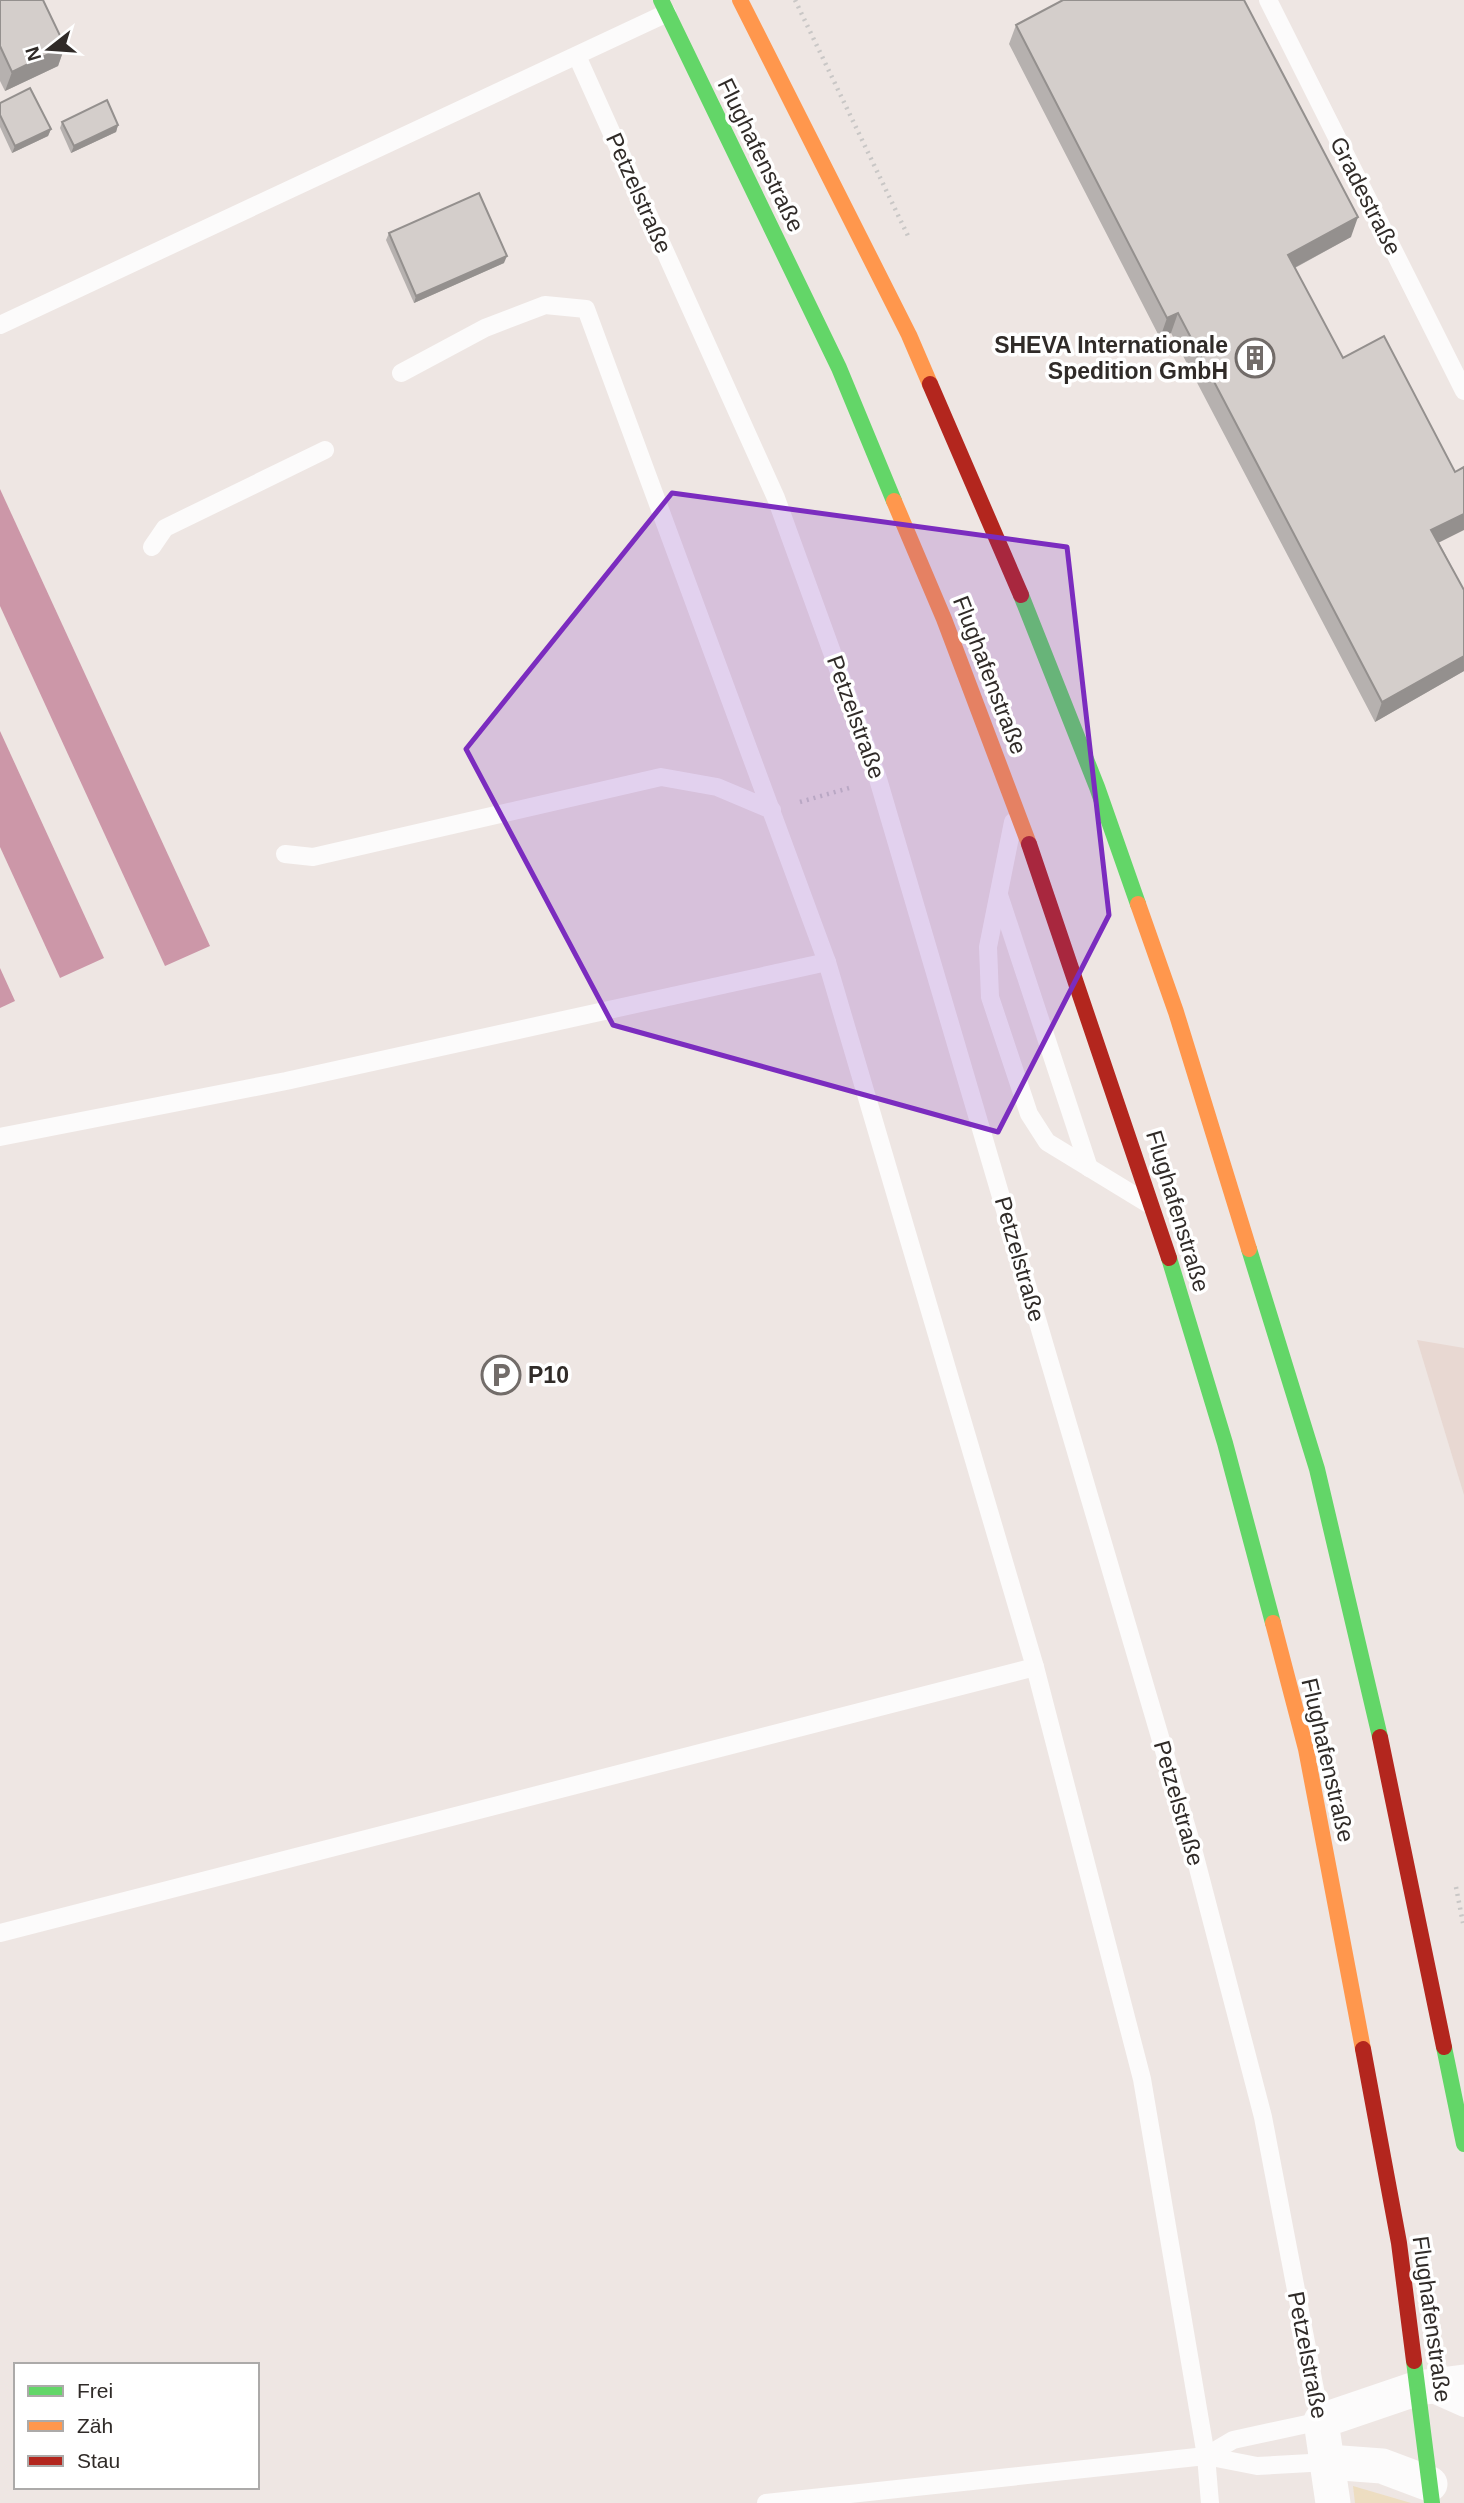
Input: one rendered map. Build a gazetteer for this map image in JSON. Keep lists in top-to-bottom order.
{
  "streets": {
    "main road": ["Flughafenstraße"],
    "street": ["Petzelstraße"],
    "lane": ["Gradestraße"]
  },
  "places": {
    "building": ["SHEVA Internationale Spedition GmbH"],
    "parking": ["P10"]
  },
  "legend": ["Frei", "Zäh", "Stau"],
  "north": "left"
}
